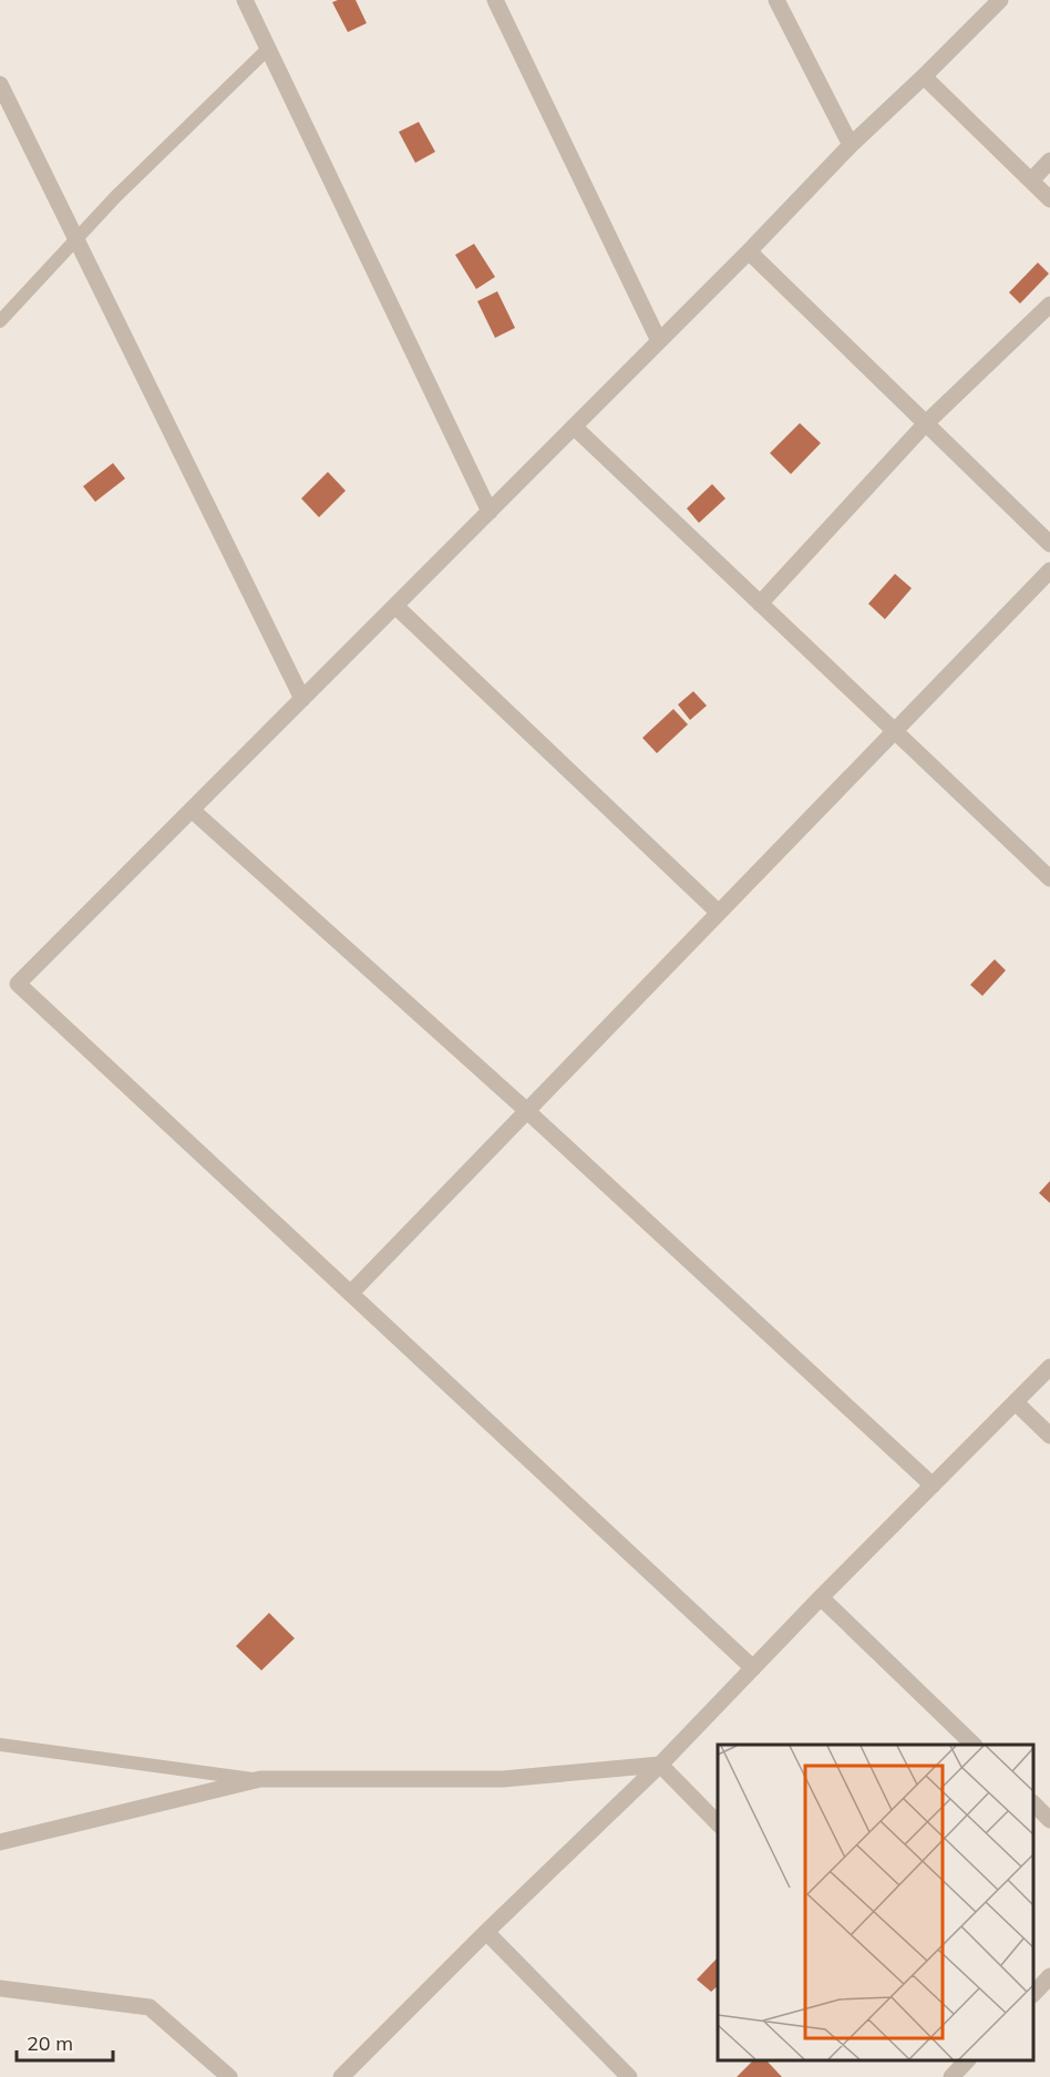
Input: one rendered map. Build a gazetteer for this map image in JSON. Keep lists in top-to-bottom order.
{
  "scale_bar": "20 m"
}
